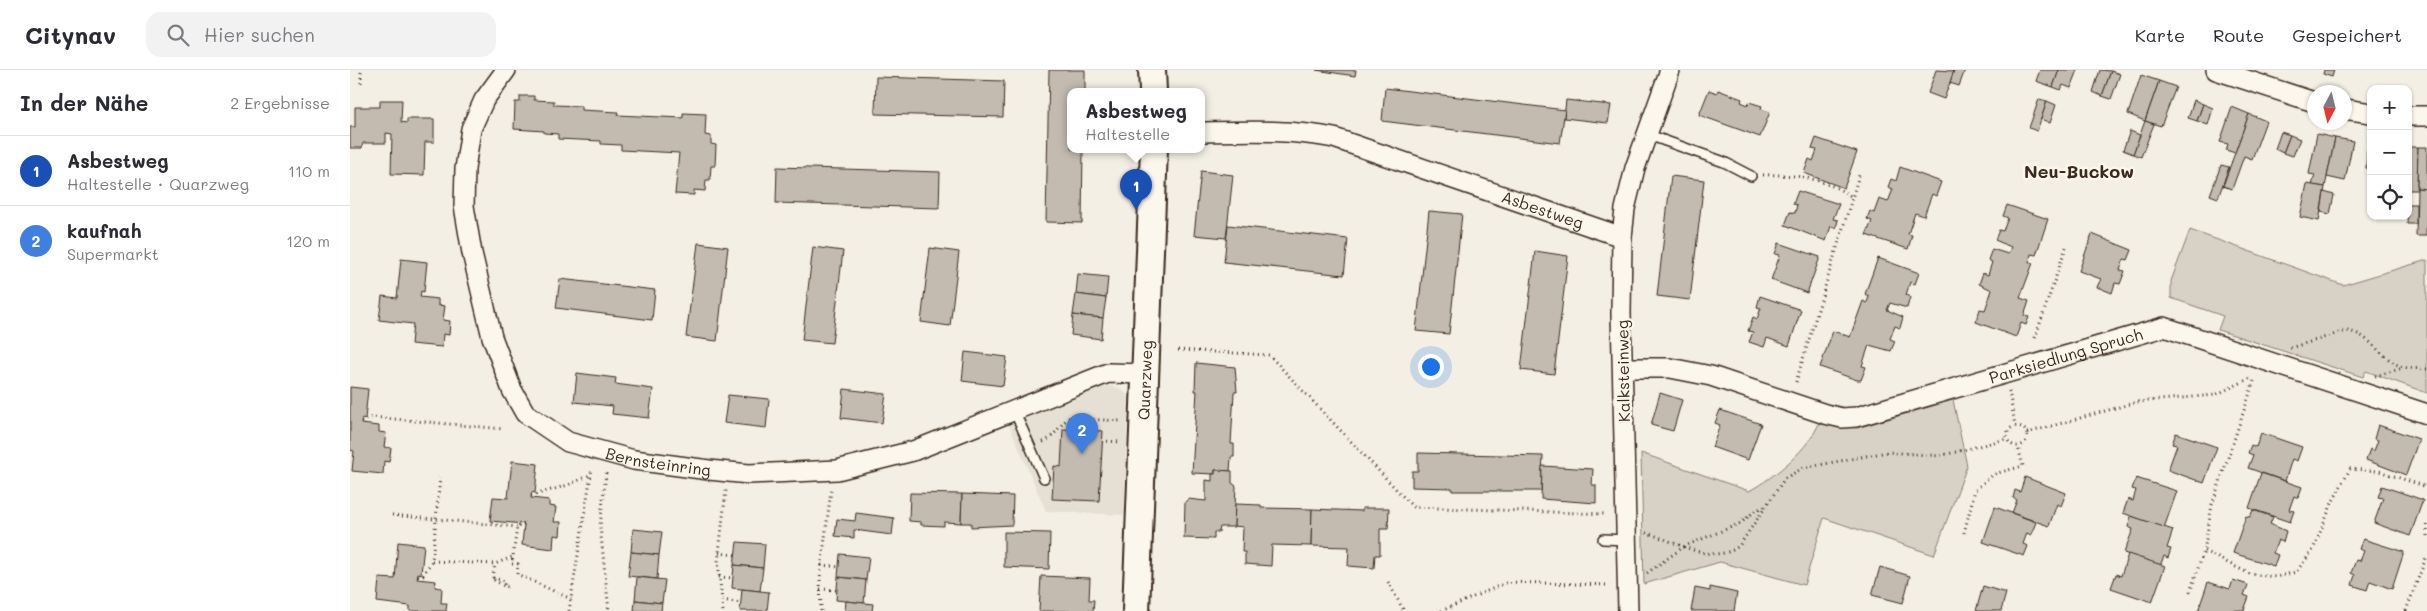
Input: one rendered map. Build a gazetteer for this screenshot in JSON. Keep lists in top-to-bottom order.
{
  "streets": {
    "street": [
      "Asbestweg",
      "Parksiedlung Spruch",
      "Kalksteinweg",
      "Quarzweg",
      "Bernsteinring"
    ]
  },
  "crossings": [
    ["Asbestweg", "Kalksteinweg"],
    ["Parksiedlung Spruch", "Kalksteinweg"],
    ["Quarzweg", "Bernsteinring"]
  ],
  "districts": ["Neu-Buckow"],
  "north": "bottom",
  "page": {
    "header": "Citynav",
    "search": "Hier suchen",
    "nav": ["Karte", "Route", "Gespeichert"],
    "heading": ["In der Nähe", "2 Ergebnisse"],
    "map_buttons": ["+", "−"],
    "popup": ["Asbestweg", "Haltestelle"],
    "list": [
      {
        "mark": "1",
        "name": "Asbestweg",
        "note": "Haltestelle · Quarzweg",
        "value": "110 m"
      },
      {
        "mark": "2",
        "name": "kaufnah",
        "note": "Supermarkt",
        "value": "120 m"
      }
    ],
    "pins": ["1", "2"]
  }
}
